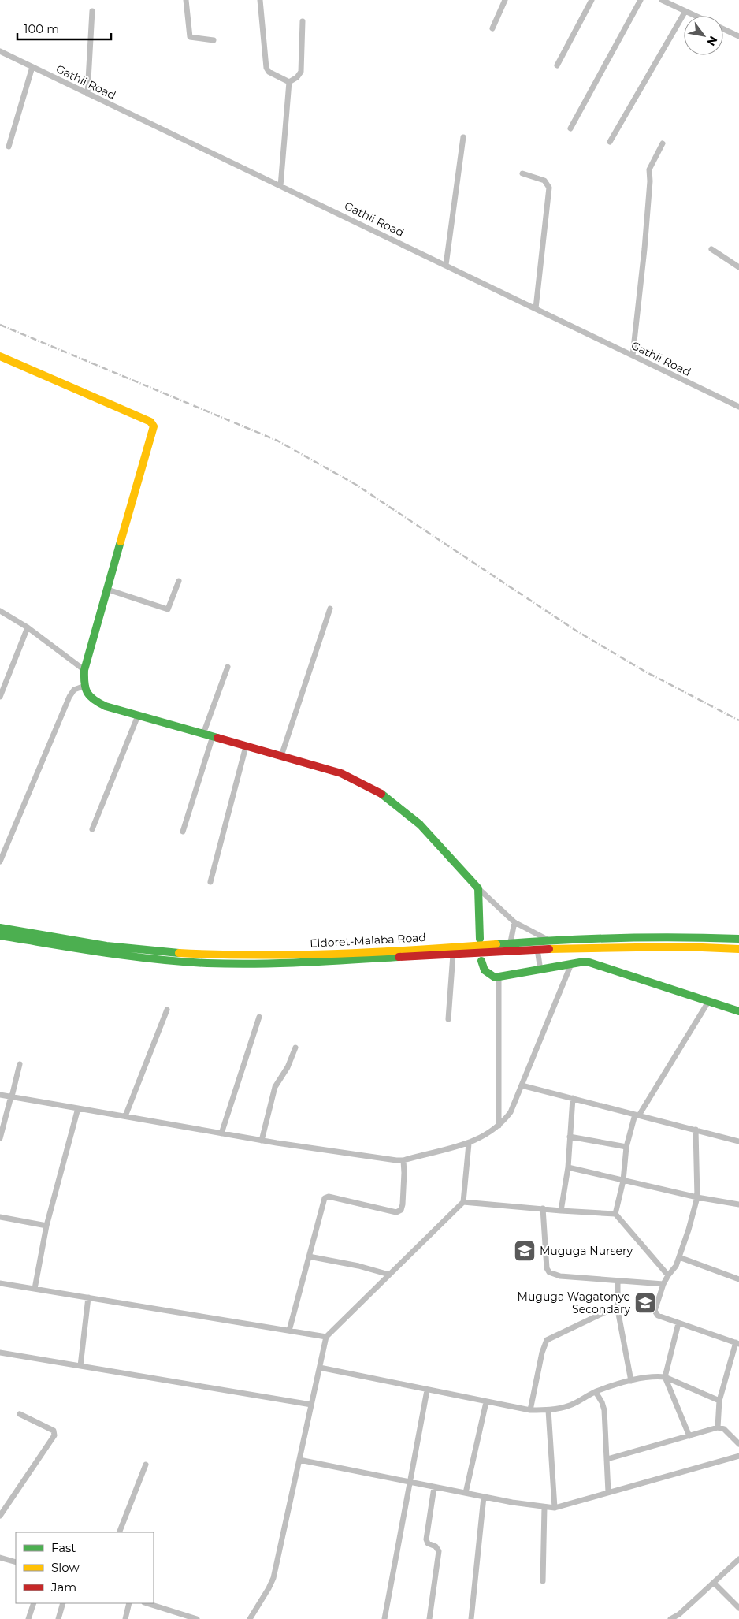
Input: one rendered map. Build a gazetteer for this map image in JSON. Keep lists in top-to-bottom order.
{
  "streets": {
    "main road": ["Eldoret-Malaba Road"],
    "street": ["Gathii Road"]
  },
  "places": {
    "school or university": ["Muguga Nursery", "Muguga Wagatonye Secondary"]
  },
  "legend": ["Fast", "Slow", "Jam"],
  "scale_bar": "100 m",
  "north": "bottom right"
}
